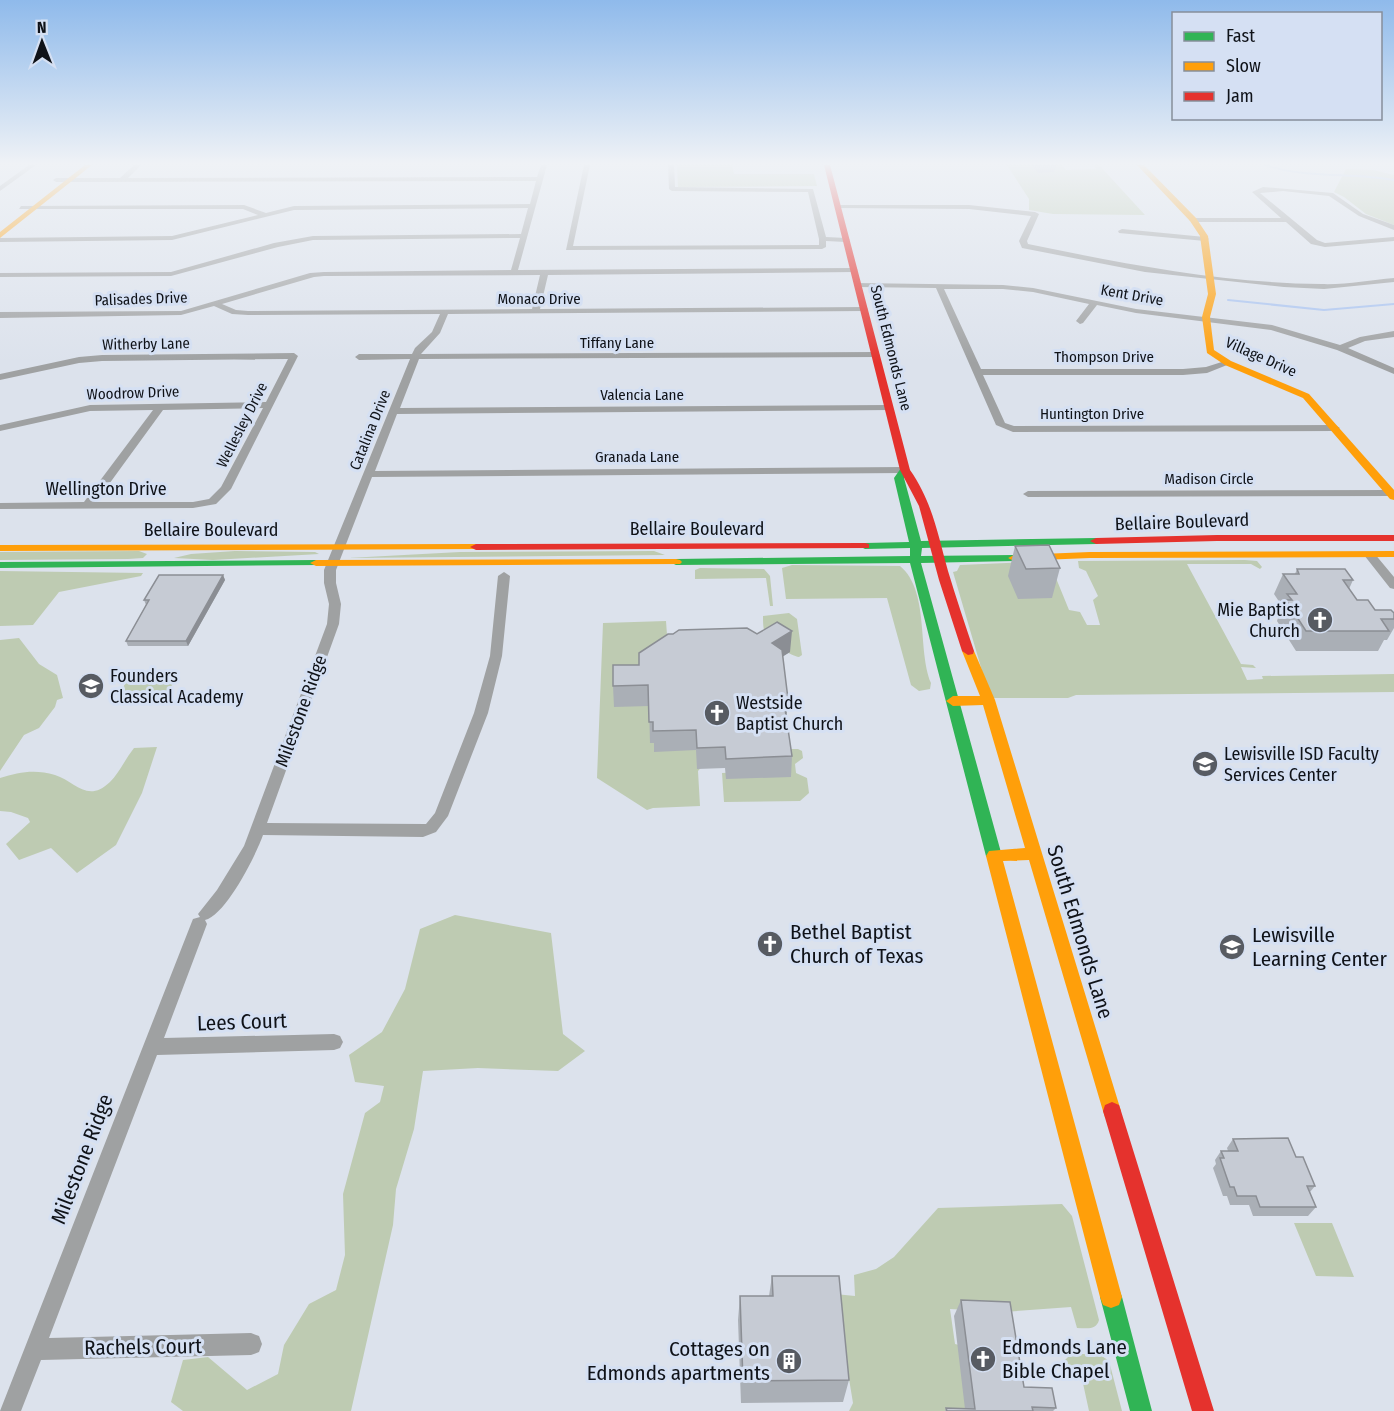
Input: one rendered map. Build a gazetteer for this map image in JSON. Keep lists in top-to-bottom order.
{
  "streets": {
    "main road": ["South Edmonds Lane", "Village Drive", "Bellaire Boulevard"],
    "street": [
      "Kent Drive",
      "Palisades Drive",
      "Monaco Drive",
      "Tiffany Lane",
      "Witherby Lane",
      "Thompson Drive",
      "Woodrow Drive",
      "Valencia Lane",
      "Huntington Drive",
      "Wellesley Drive",
      "Catalina Drive",
      "Granada Lane",
      "Madison Circle",
      "Wellington Drive",
      "Milestone Ridge",
      "Lees Court",
      "Rachels Court"
    ]
  },
  "crossings": [
    ["Kent Drive", "South Edmonds Lane"],
    ["Kent Drive", "Village Drive"],
    ["Kent Drive", "Huntington Drive"],
    ["Palisades Drive", "Monaco Drive"],
    ["Palisades Drive", "South Edmonds Lane"],
    ["Monaco Drive", "South Edmonds Lane"],
    ["Monaco Drive", "Catalina Drive"],
    ["Tiffany Lane", "South Edmonds Lane"],
    ["Tiffany Lane", "Catalina Drive"],
    ["Witherby Lane", "Wellesley Drive"],
    ["South Edmonds Lane", "Valencia Lane"],
    ["South Edmonds Lane", "Granada Lane"],
    ["South Edmonds Lane", "Bellaire Boulevard"],
    ["Thompson Drive", "Village Drive"],
    ["Thompson Drive", "Huntington Drive"],
    ["Village Drive", "Huntington Drive"],
    ["Village Drive", "Madison Circle"],
    ["Woodrow Drive", "Wellesley Drive"],
    ["Valencia Lane", "Catalina Drive"],
    ["Wellesley Drive", "Wellington Drive"],
    ["Catalina Drive", "Granada Lane"],
    ["Catalina Drive", "Bellaire Boulevard"],
    ["Catalina Drive", "Milestone Ridge"],
    ["Bellaire Boulevard", "Milestone Ridge"],
    ["Milestone Ridge", "Lees Court"],
    ["Milestone Ridge", "Rachels Court"]
  ],
  "places": {
    "church": [
      "Mie Baptist Church",
      "Westside Baptist Church",
      "Bethel Baptist Church of Texas",
      "Edmonds Lane Bible Chapel"
    ],
    "school or university": ["Founders Classical Academy", "Lewisville ISD Faculty Services Center", "Lewisville Learning Center"],
    "building": ["Cottages on Edmonds apartments"]
  },
  "legend": ["Fast", "Slow", "Jam"],
  "north": "top"
}
